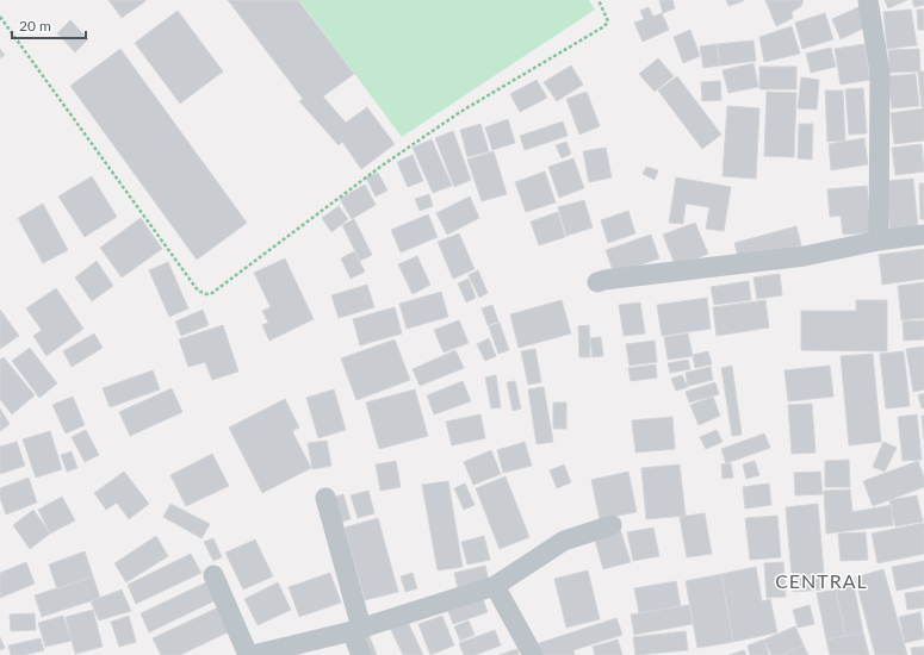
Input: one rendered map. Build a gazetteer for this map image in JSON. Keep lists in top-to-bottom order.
{
  "districts": ["CENTRAL"],
  "scale_bar": "20 m"
}
